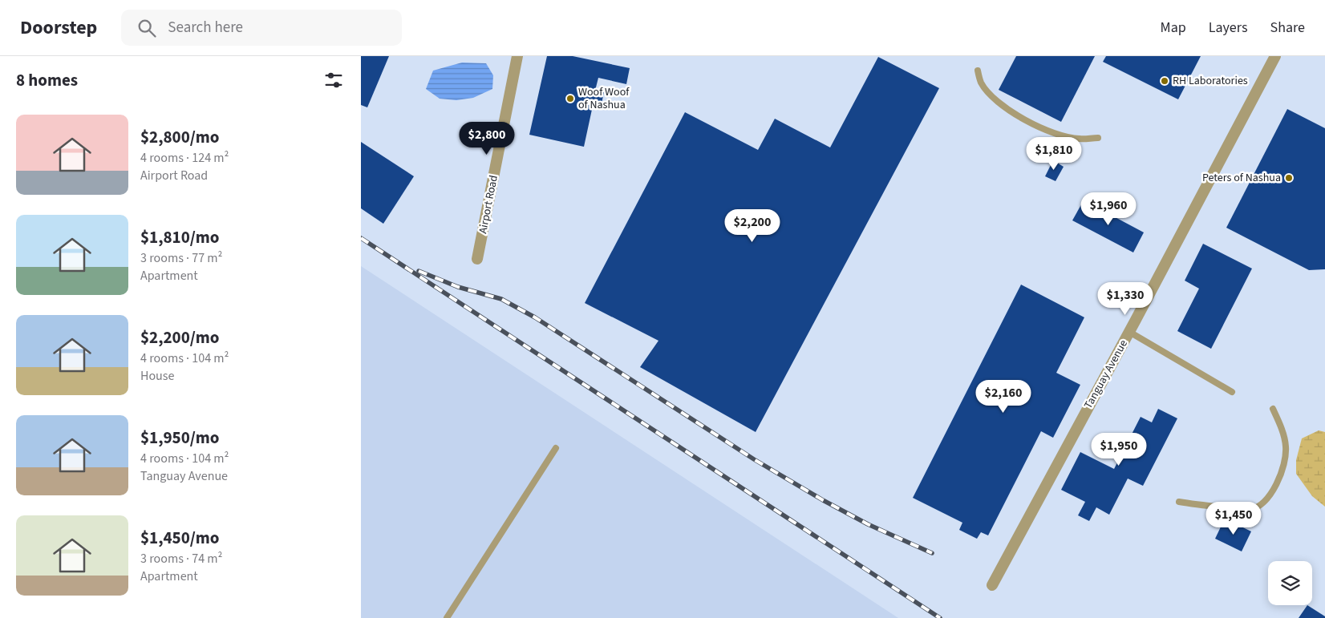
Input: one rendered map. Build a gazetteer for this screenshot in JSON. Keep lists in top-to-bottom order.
{
  "streets": {
    "street": ["Airport Road", "Tanguay Avenue"]
  },
  "places": ["RH Laboratories", "Woof Woof of Nashua", "Peters of Nashua"],
  "page": {
    "header": "Doorstep",
    "search": "Search here",
    "nav": ["Map", "Layers", "Share"],
    "heading": "8 homes",
    "list": [
      {
        "name": "$2,800/mo",
        "note": "4 rooms · 124 m² · Airport Road"
      },
      {
        "name": "$1,810/mo",
        "note": "3 rooms · 77 m² · Apartment"
      },
      {
        "name": "$2,200/mo",
        "note": "4 rooms · 104 m² · House"
      },
      {
        "name": "$1,950/mo",
        "note": "4 rooms · 104 m² · Tanguay Avenue"
      },
      {
        "name": "$1,450/mo",
        "note": "3 rooms · 74 m² · Apartment"
      }
    ],
    "price": [
      "$2,800",
      "$1,810",
      "$1,960",
      "$2,200",
      "$1,330",
      "$2,160",
      "$1,950",
      "$1,450"
    ]
  }
}
